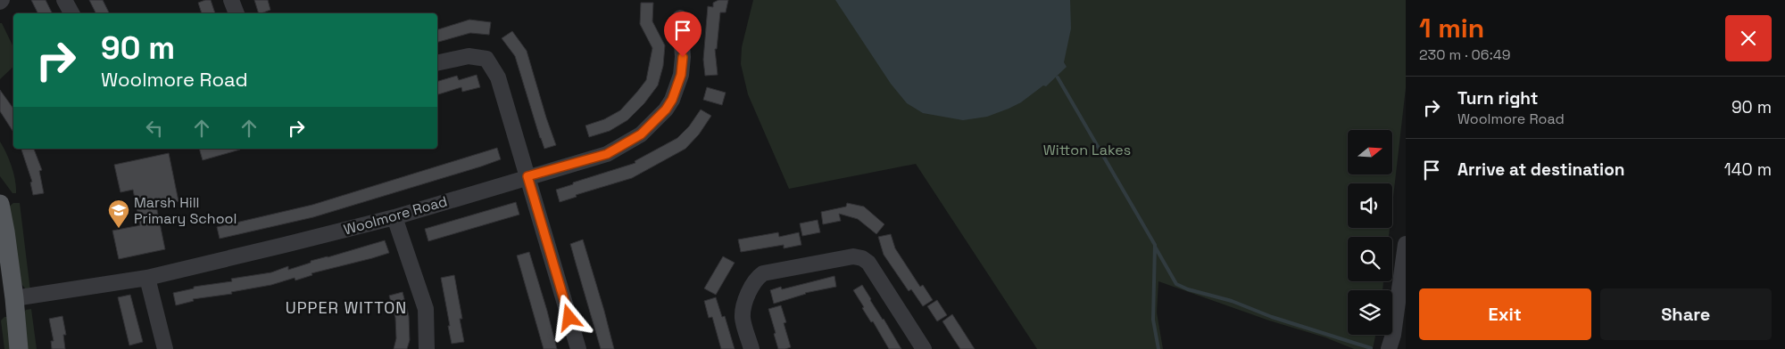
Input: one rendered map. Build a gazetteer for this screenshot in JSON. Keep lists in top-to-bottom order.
{
  "streets": {
    "street": ["Woolmore Road"]
  },
  "districts": ["UPPER WITTON"],
  "parks": ["Witton Lakes"],
  "places": {
    "school or university": ["Marsh Hill Primary School"]
  },
  "north": "right",
  "page": {
    "heading": ["1 min", "230 m · 06:49"],
    "turn": ["90 m", "Woolmore Road"],
    "list": [
      {
        "name": "Turn right",
        "note": "Woolmore Road",
        "value": "90 m"
      },
      {
        "name": "Arrive at destination",
        "value": "140 m"
      }
    ],
    "buttons": ["Exit", "Share"]
  }
}
